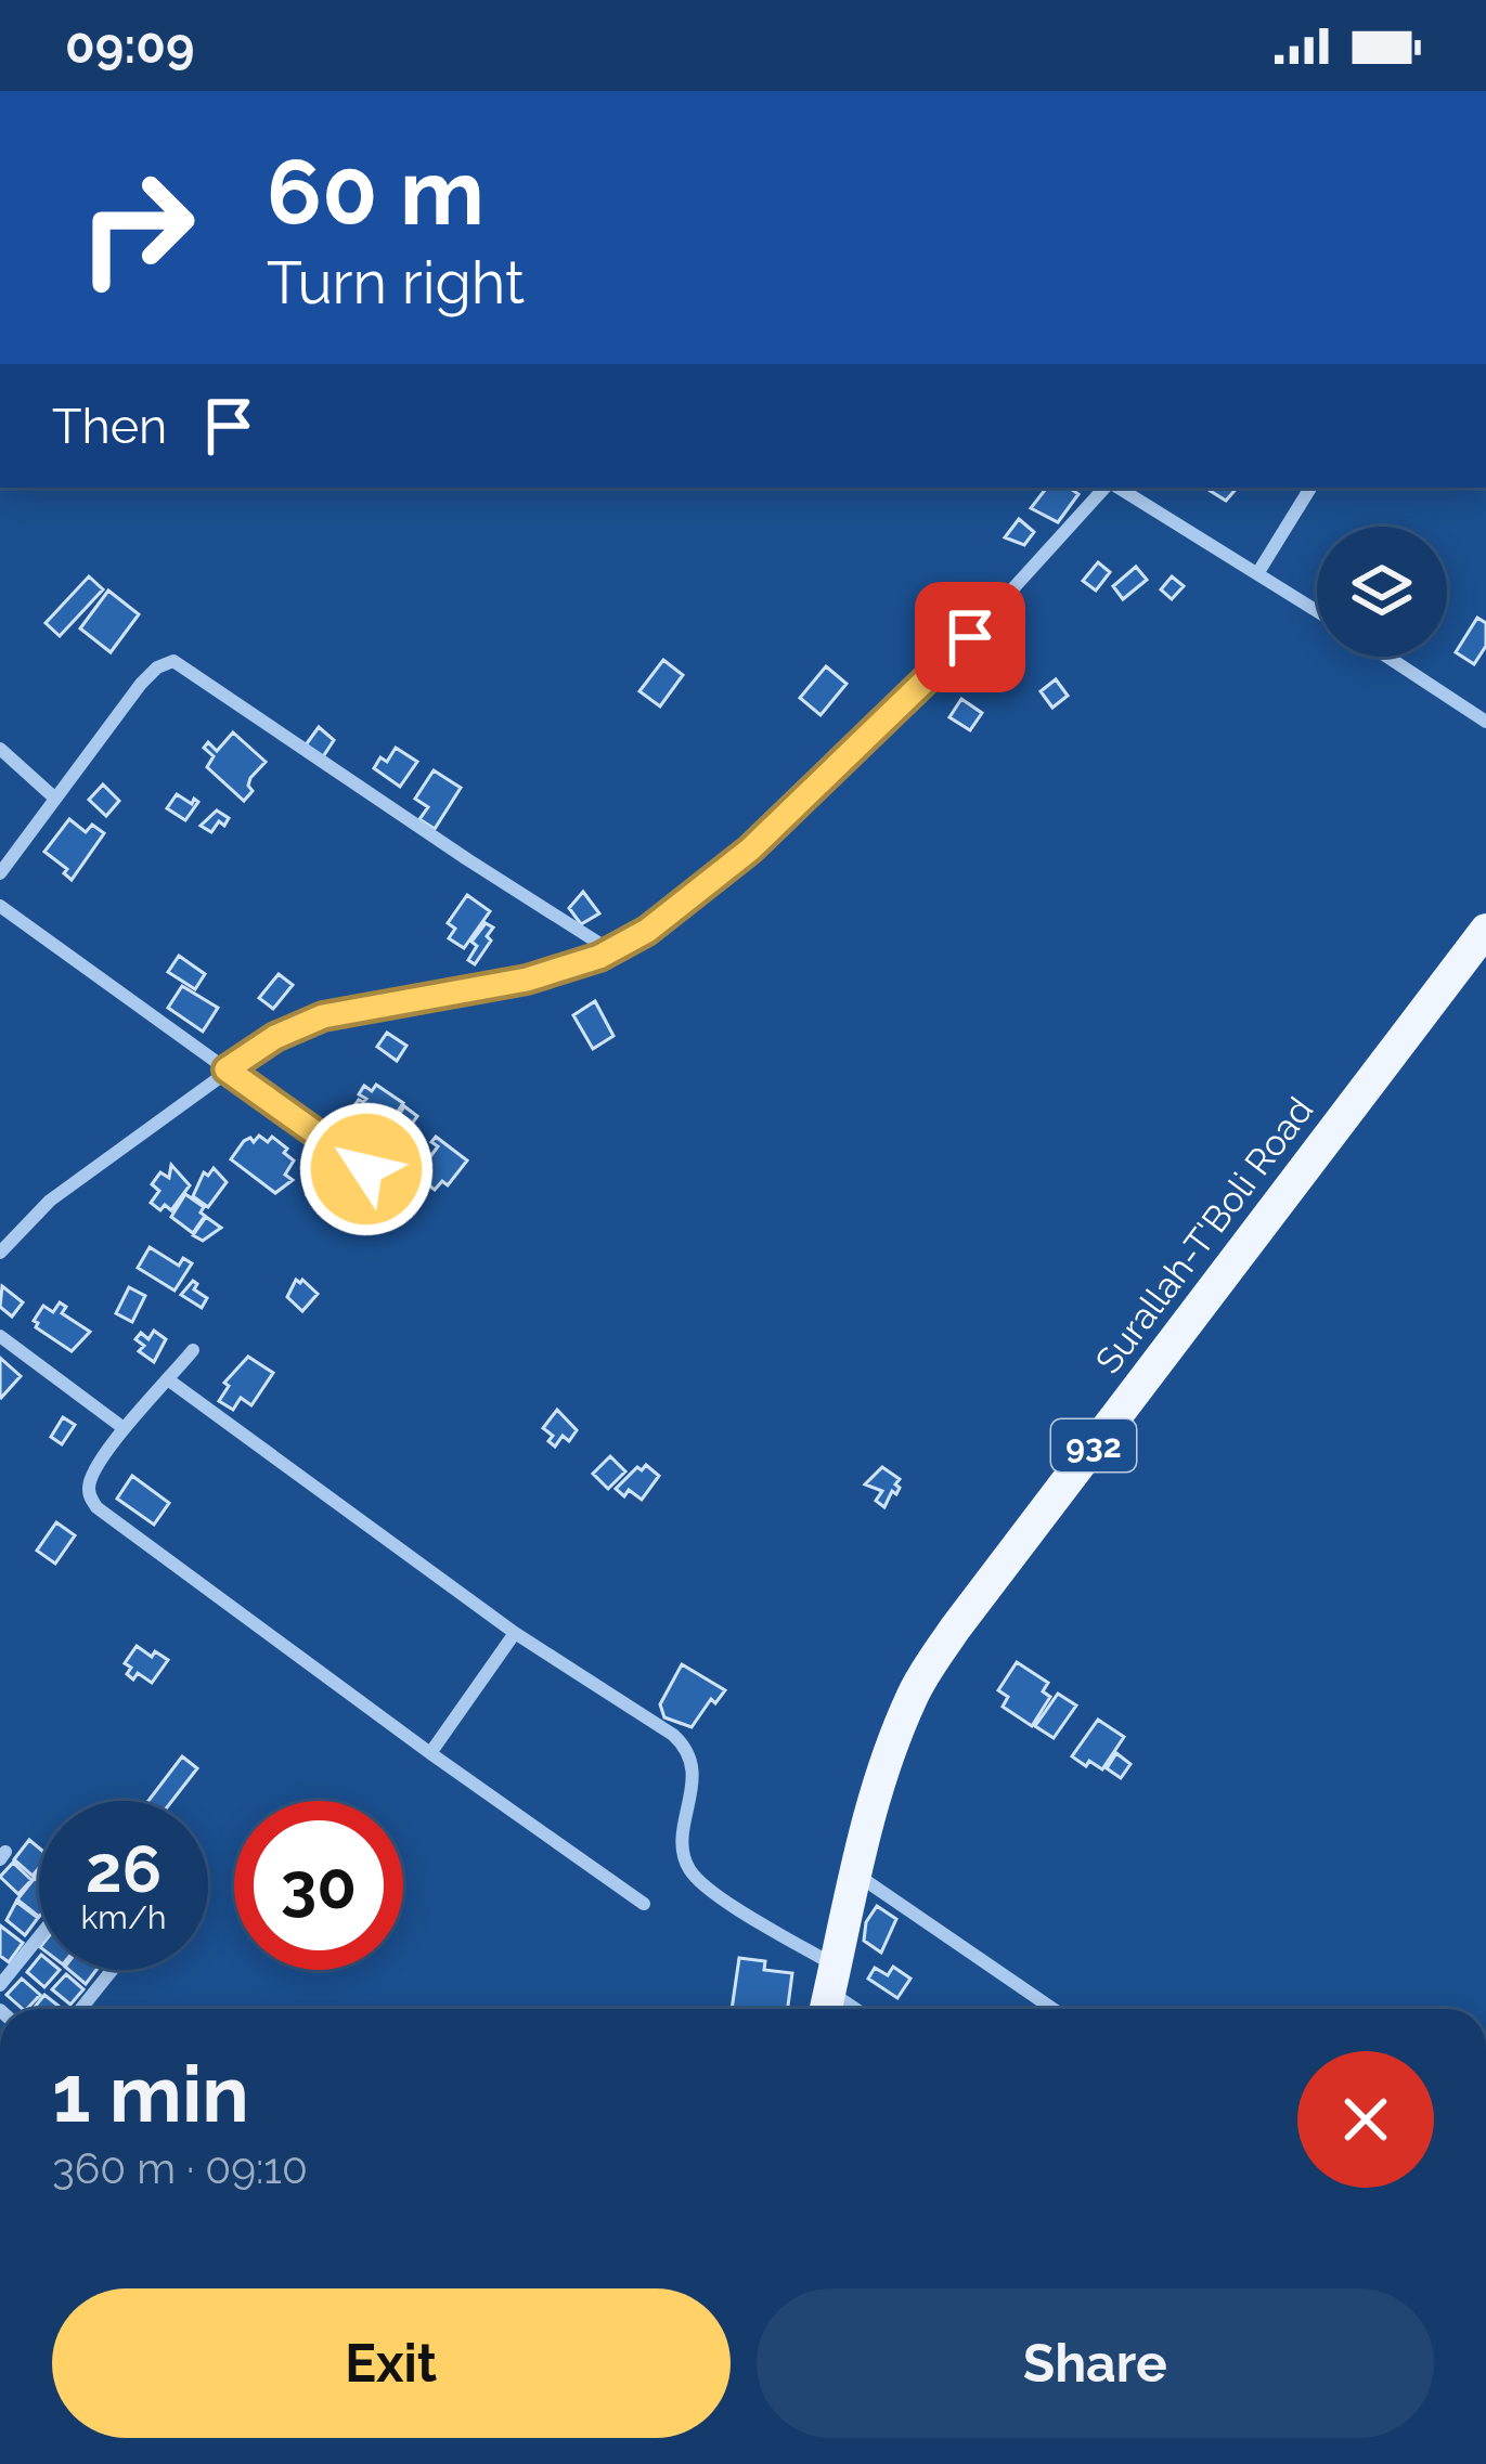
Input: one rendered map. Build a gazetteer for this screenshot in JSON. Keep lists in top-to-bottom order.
{
  "streets": {
    "main road": ["Surallah-T'Boli Road", "932"]
  },
  "page": {
    "status": "09:09",
    "turn": ["60 m", "Turn right"],
    "then": "Then",
    "speed": "26 km/h",
    "limit": "30",
    "heading": ["1 min", "360 m · 09:10"],
    "buttons": ["Exit", "Share"]
  }
}
